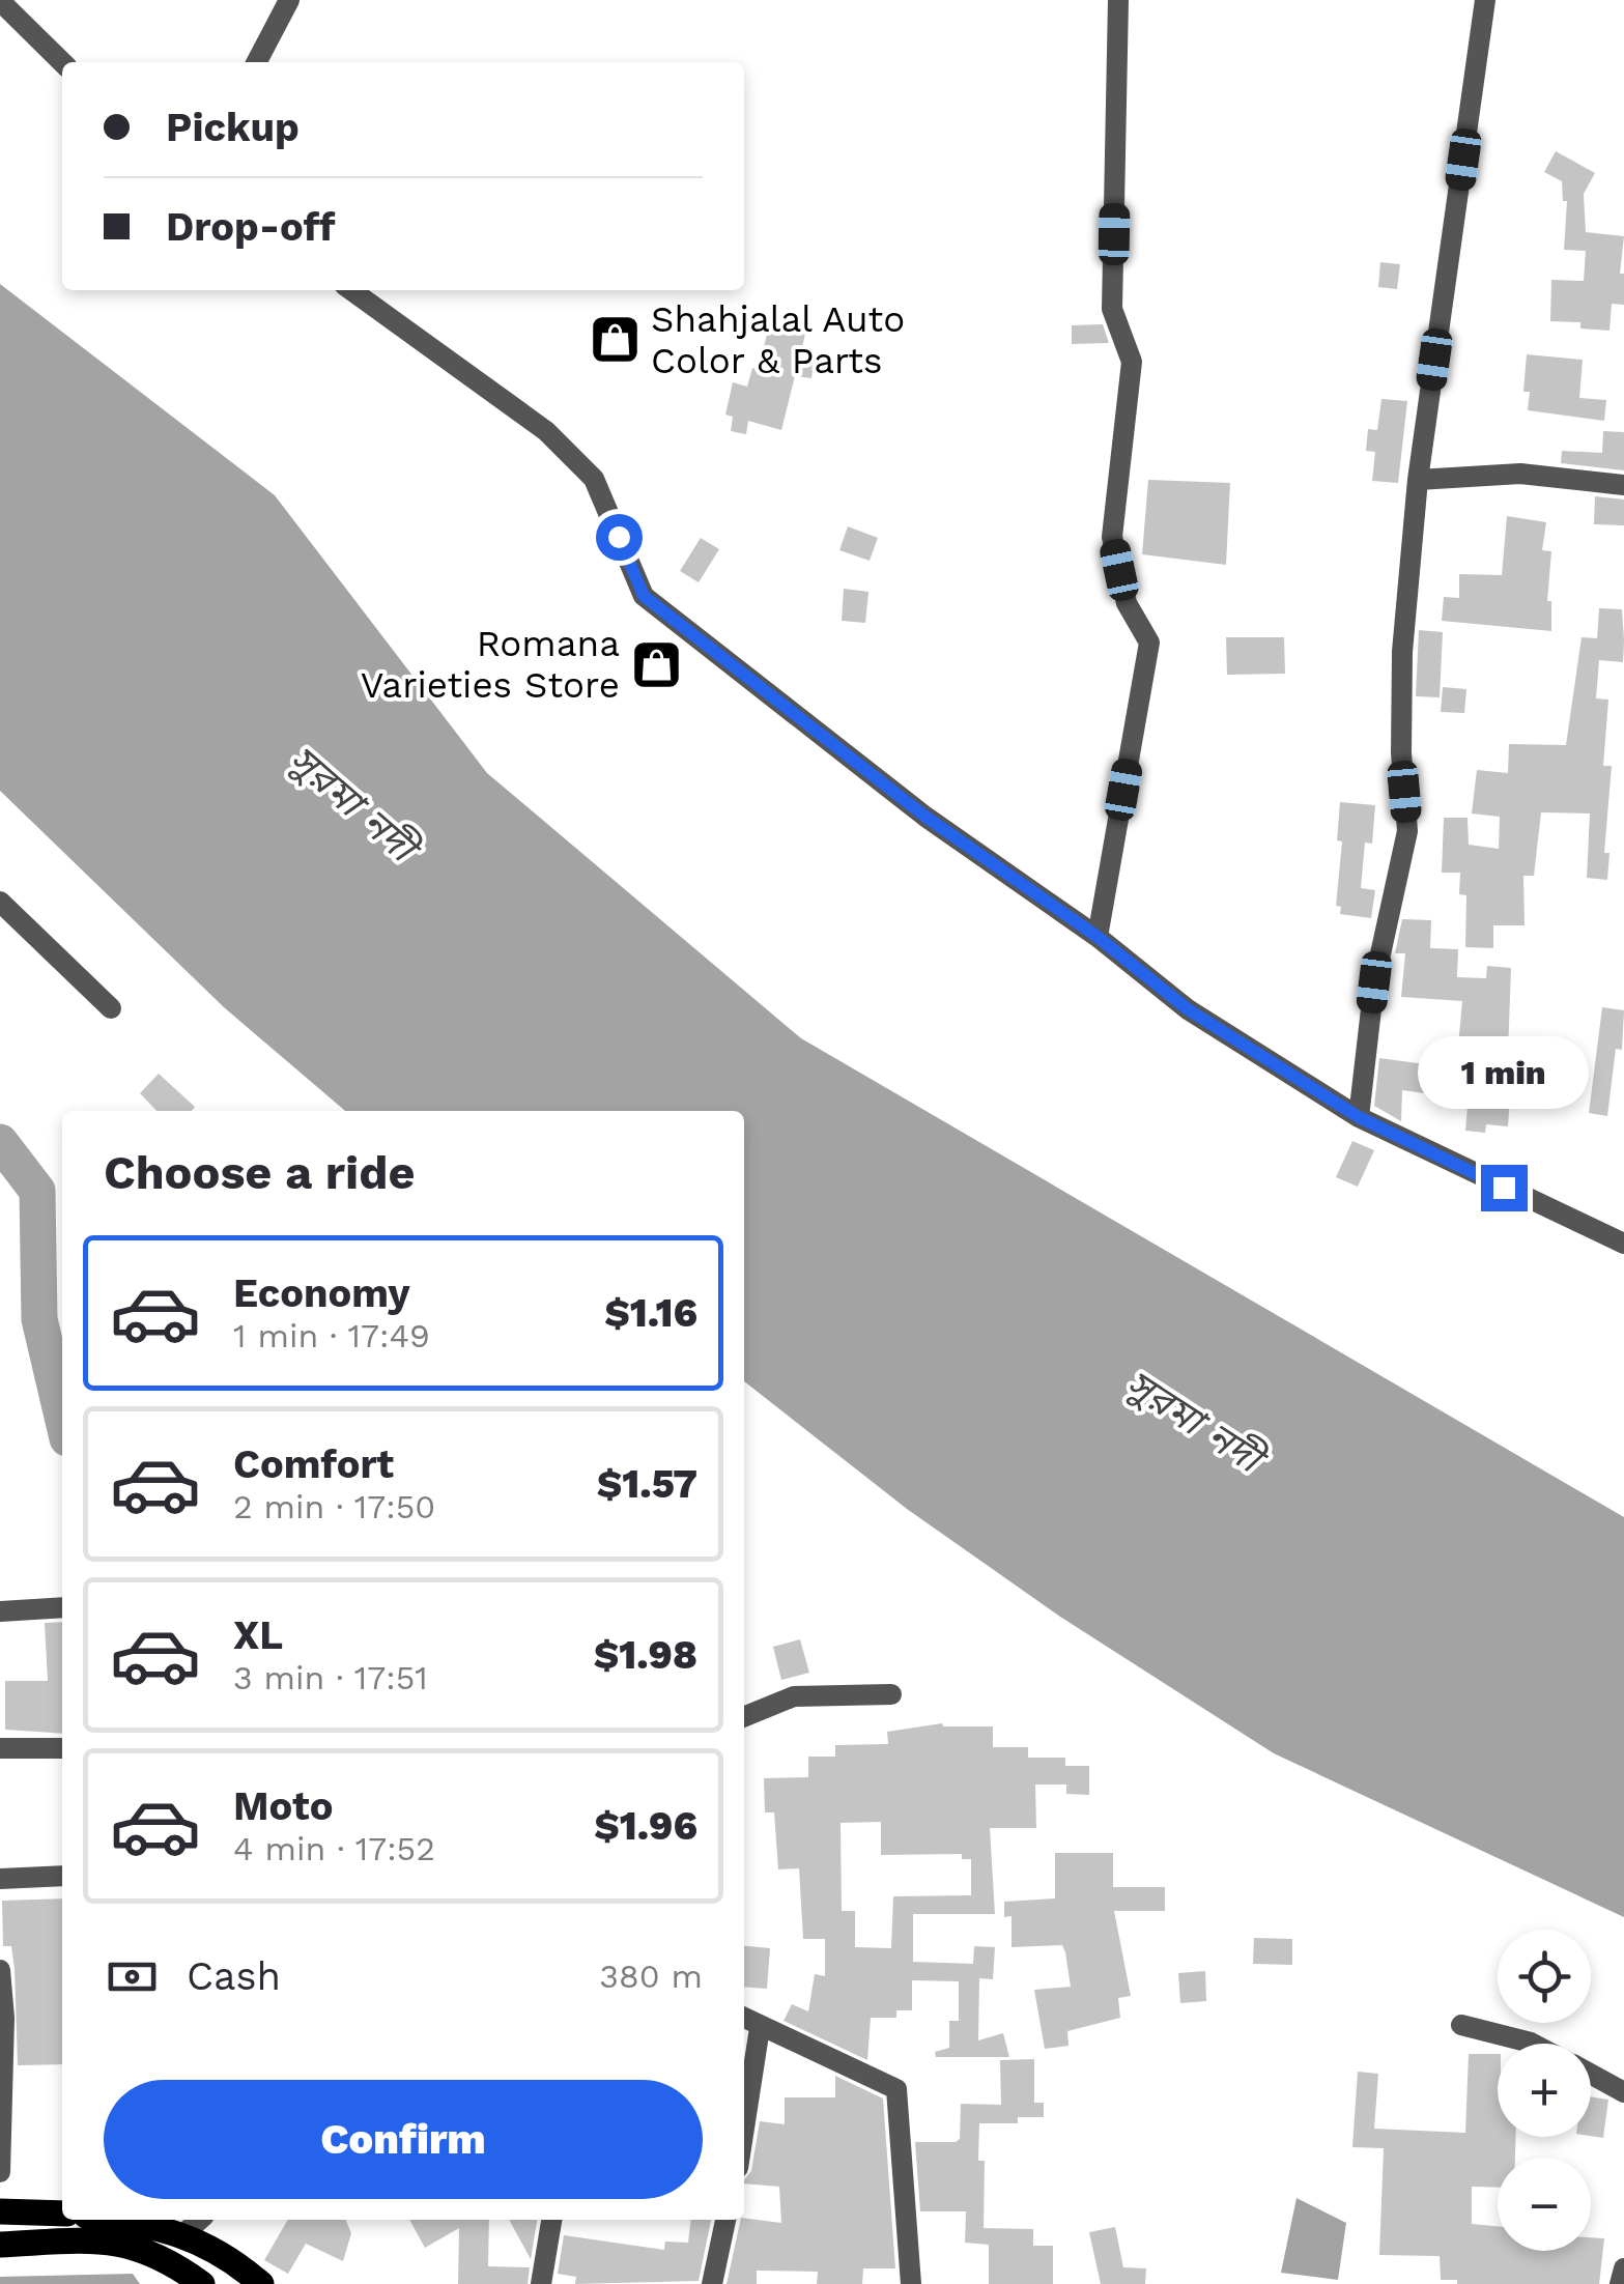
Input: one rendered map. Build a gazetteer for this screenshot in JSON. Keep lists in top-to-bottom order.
{
  "water": ["সুরমা নদী"],
  "places": {
    "shop": ["Shahjalal Auto Color & Parts", "Romana Varieties Store"]
  },
  "page": {
    "banner": ["Pickup", "Drop-off"],
    "bubble": "1 min",
    "heading": "Choose a ride",
    "list": [
      {
        "name": "Economy",
        "note": "1 min · 17:49",
        "value": "$1.16"
      },
      {
        "name": "Comfort",
        "note": "2 min · 17:50",
        "value": "$1.57"
      },
      {
        "name": "XL",
        "note": "3 min · 17:51",
        "value": "$1.98"
      },
      {
        "name": "Moto",
        "note": "4 min · 17:52",
        "value": "$1.96"
      }
    ],
    "pay": ["Cash", "380 m"],
    "map_buttons": ["+", "−"],
    "buttons": "Confirm"
  }
}
